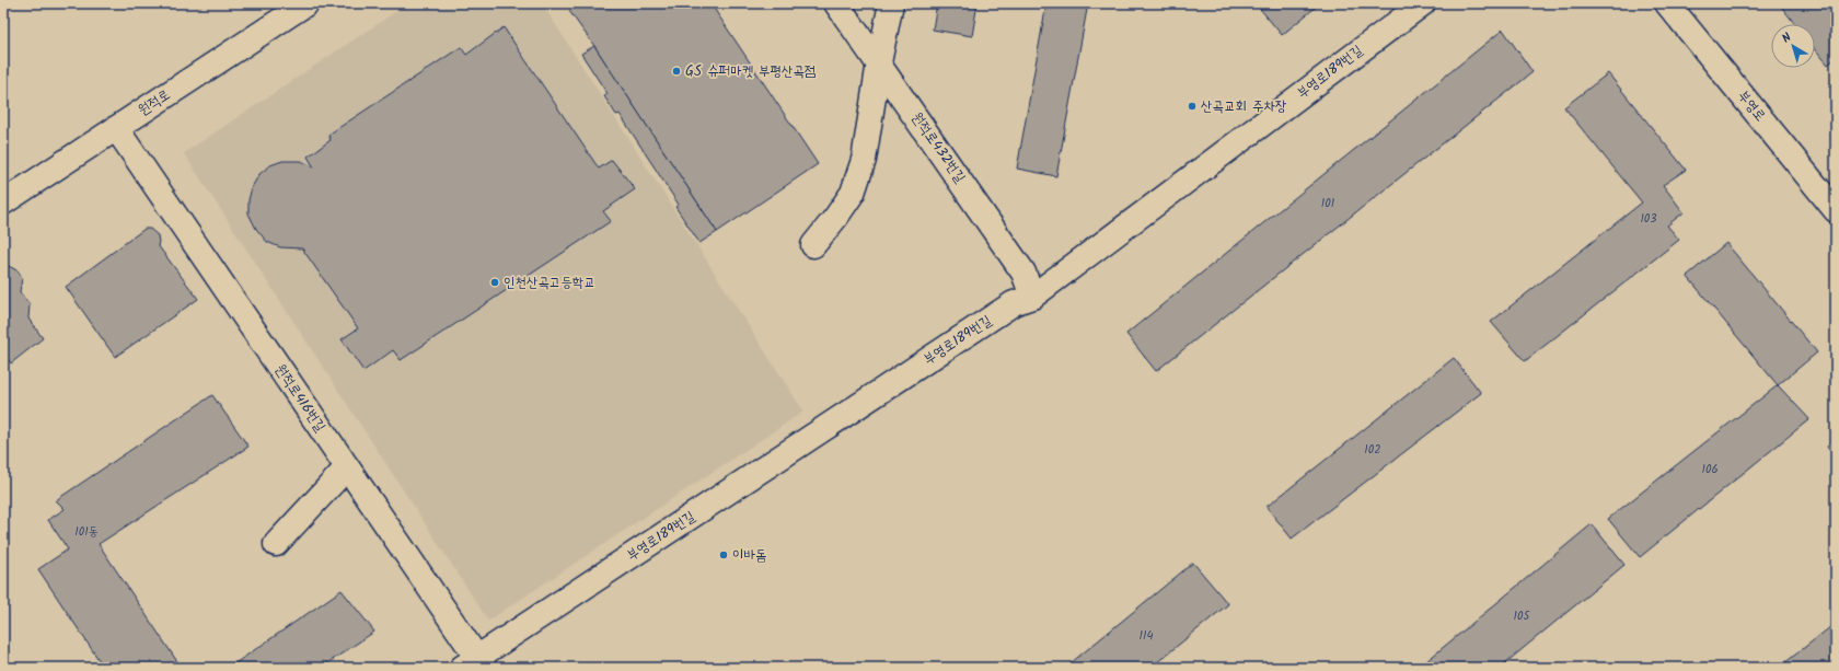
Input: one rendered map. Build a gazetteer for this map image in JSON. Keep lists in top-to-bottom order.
{
  "streets": {
    "street": [
      "부영로189번길",
      "원적로",
      "부영로",
      "원적로432번길",
      "원적로416번길"
    ]
  },
  "crossings": [
    ["부영로189번길", "원적로432번길"],
    ["부영로189번길", "원적로416번길"],
    ["원적로", "원적로416번길"]
  ],
  "places": [
    "GS 슈퍼마켓 부평산곡점",
    "산곡교회 주차장",
    "인천산곡고등학교",
    "이바돔"
  ],
  "house_numbers": [
    "101",
    "103",
    "102",
    "106",
    "101동",
    "105",
    "114"
  ],
  "north": "top left"
}
